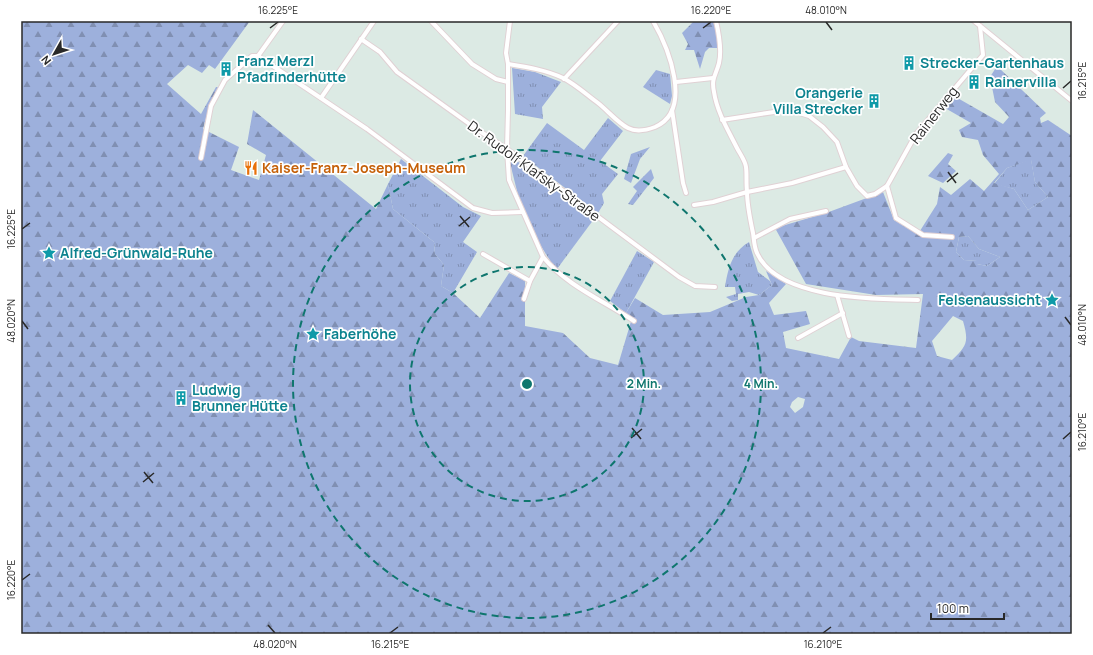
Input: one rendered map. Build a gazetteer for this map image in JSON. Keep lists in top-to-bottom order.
{
  "streets": {
    "street": ["Rainerweg", "Dr. Rudolf Klafsky-Straße"]
  },
  "places": {
    "building": [
      "Strecker-Gartenhaus",
      "Franz Merzl Pfadfinderhütte",
      "Rainervilla",
      "Orangerie Villa Strecker",
      "Ludwig Brunner Hütte"
    ],
    "restaurant": ["Kaiser-Franz-Joseph-Museum"],
    "place": ["Alfred-Grünwald-Ruhe", "Felsenaussicht", "Faberhöhe"]
  },
  "scale_bar": "100 m",
  "north": "bottom left",
  "coordinates": [
    "16.225°E",
    "16.220°E",
    "48.010°N",
    "16.215°E",
    "48.020°N",
    "16.210°E"
  ],
  "rings": ["2 Min.", "4 Min."]
}
